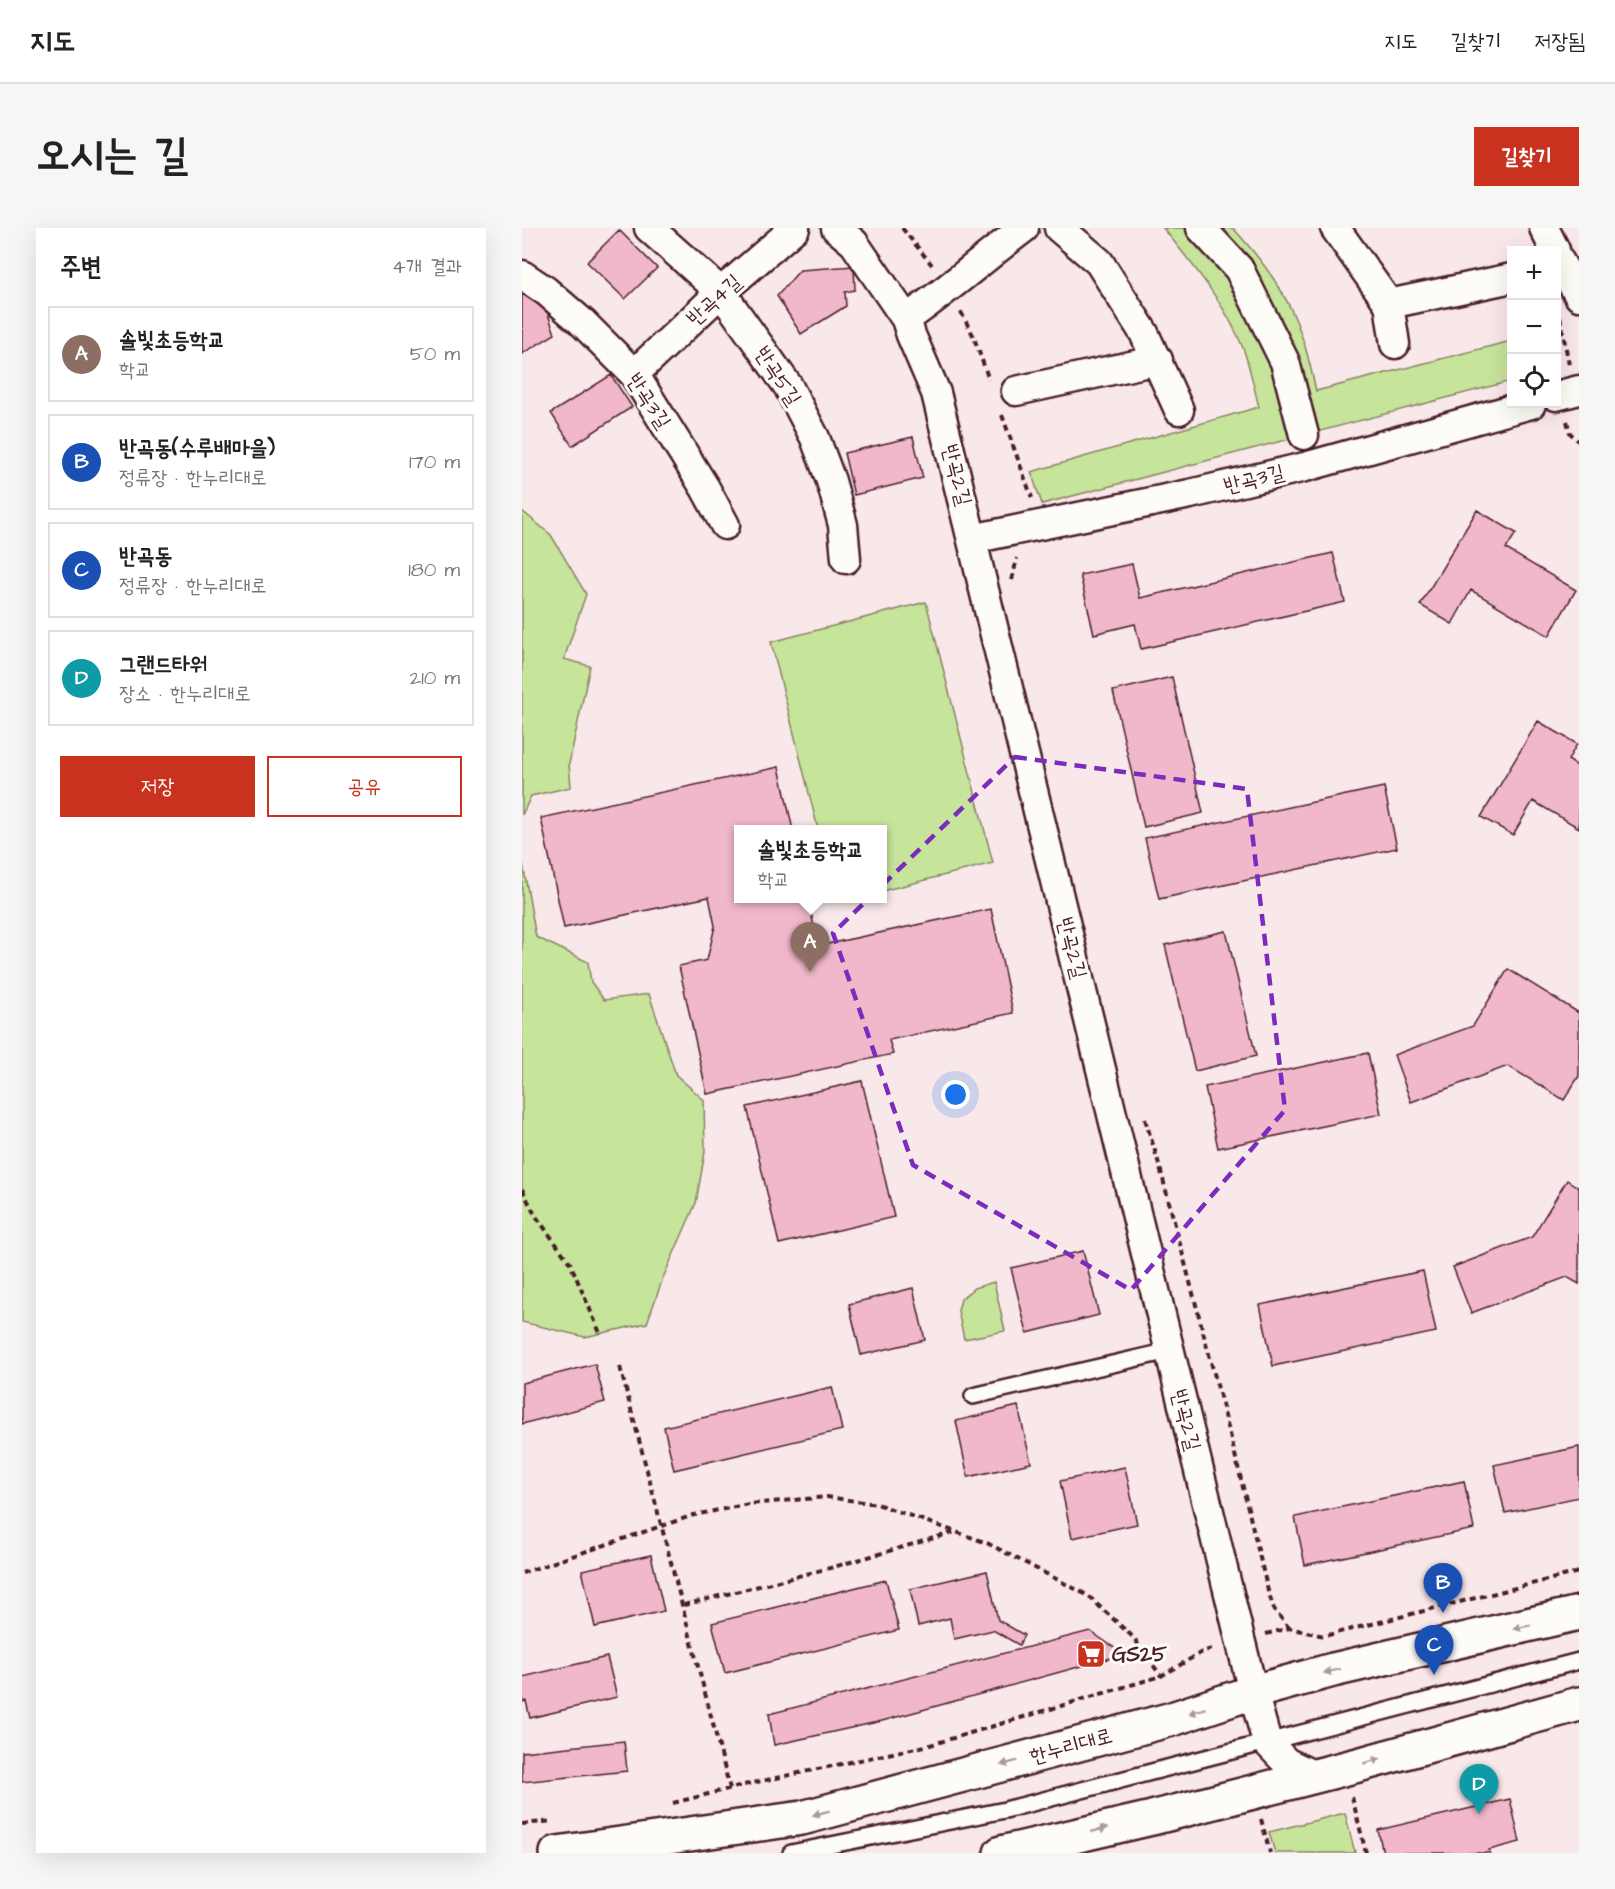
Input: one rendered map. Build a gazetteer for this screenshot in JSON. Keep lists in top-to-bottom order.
{
  "streets": {
    "street": [
      "반곡4길",
      "반곡5길",
      "반곡3길",
      "반곡2길",
      "한누리대로"
    ]
  },
  "crossings": [
    ["반곡4길", "반곡5길"],
    ["반곡4길", "반곡3길"],
    ["반곡3길", "반곡2길"],
    ["반곡2길", "한누리대로"]
  ],
  "places": {
    "supermarket": ["GS25"]
  },
  "page": {
    "header": "지도",
    "nav": ["지도", "길찾기", "저장됨"],
    "title": "오시는 길",
    "buttons": [
      "길찾기",
      ["저장", "공유"]
    ],
    "heading": ["주변", "4개 결과"],
    "map_buttons": ["+", "−"],
    "list": [
      {
        "mark": "A",
        "name": "솔빛초등학교",
        "note": "학교",
        "value": "50 m"
      },
      {
        "mark": "B",
        "name": "반곡동(수루배마을)",
        "note": "정류장 · 한누리대로",
        "value": "170 m"
      },
      {
        "mark": "C",
        "name": "반곡동",
        "note": "정류장 · 한누리대로",
        "value": "180 m"
      },
      {
        "mark": "D",
        "name": "그랜드타워",
        "note": "장소 · 한누리대로",
        "value": "210 m"
      }
    ],
    "popup": ["솔빛초등학교", "학교"],
    "pins": [
      "A",
      "B",
      "C",
      "D"
    ]
  }
}
